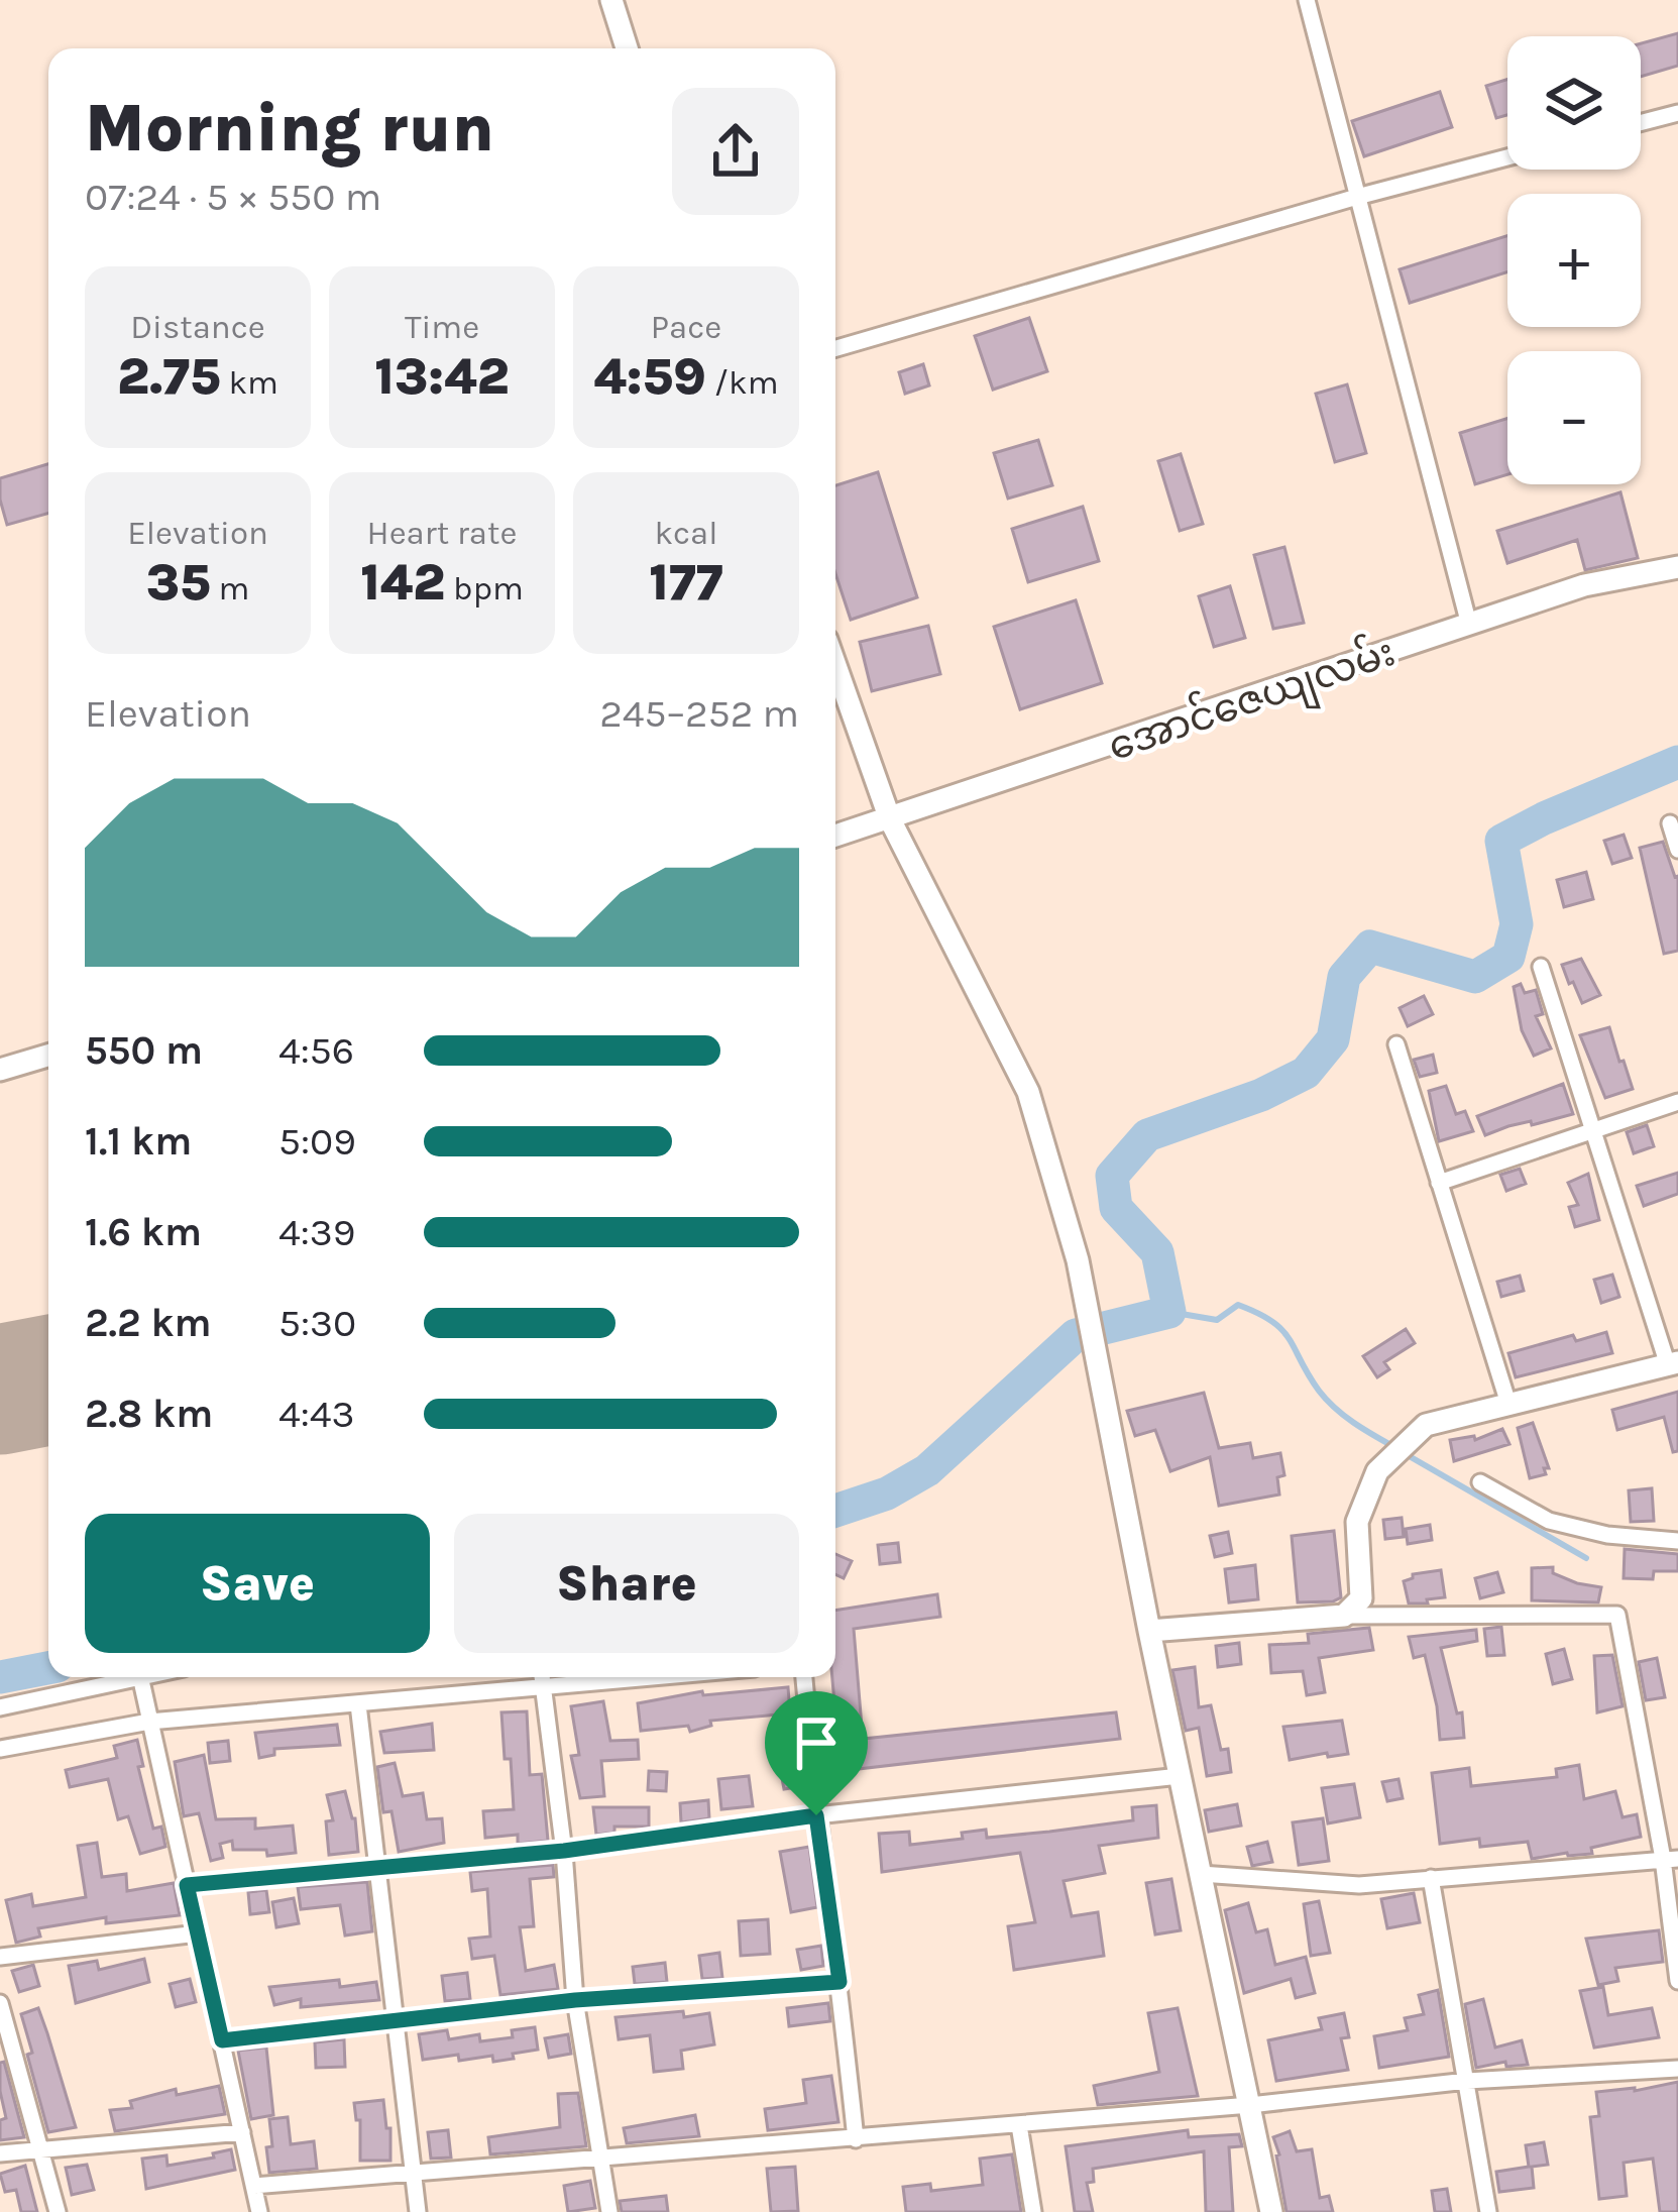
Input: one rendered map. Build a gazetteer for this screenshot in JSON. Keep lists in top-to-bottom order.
{
  "streets": {
    "street": ["အောင်ဇေယျလမ်း"]
  },
  "page": {
    "map_buttons": ["+", "−"],
    "heading": ["Morning run", "07:24 · 5 × 550 m"],
    "stats": [
      ["Distance", "2.75 km"],
      ["Time", "13:42"],
      ["Pace", "4:59 /km"],
      ["Elevation", "35 m"],
      ["Heart rate", "142 bpm"],
      ["kcal", "177"]
    ],
    "chart": ["Elevation", "245–252 m"],
    "list": [
      {
        "name": "550 m",
        "note": "4:56"
      },
      {
        "name": "1.1 km",
        "note": "5:09"
      },
      {
        "name": "1.6 km",
        "note": "4:39"
      },
      {
        "name": "2.2 km",
        "note": "5:30"
      },
      {
        "name": "2.8 km",
        "note": "4:43"
      }
    ],
    "buttons": ["Save", "Share"]
  }
}
